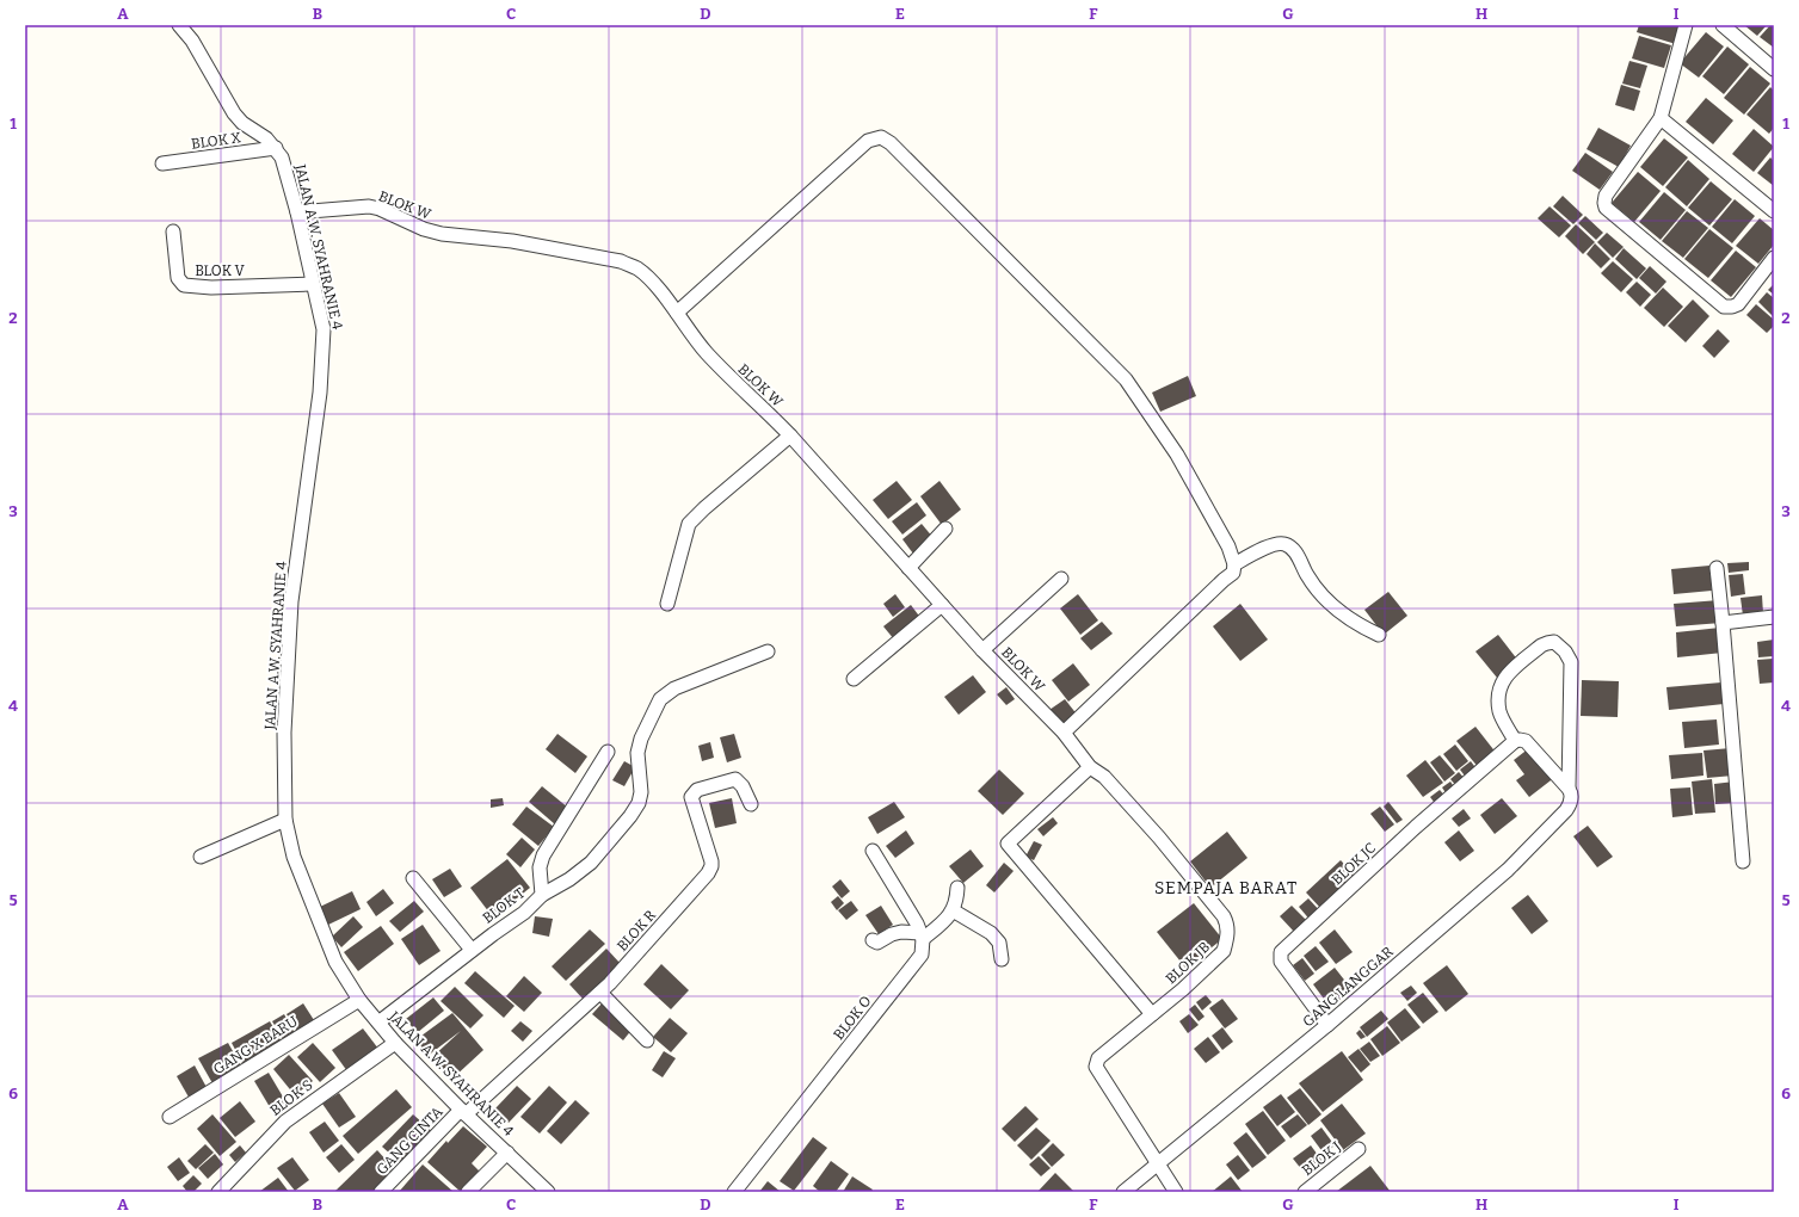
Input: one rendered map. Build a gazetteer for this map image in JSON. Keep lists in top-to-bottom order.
{
  "streets": {
    "street": [
      "BLOK X",
      "BLOK W",
      "JALAN A.W. SYAHRANIE 4",
      "BLOK V",
      "BLOK JC",
      "BLOK T",
      "BLOK R",
      "BLOK JB",
      "GANG LANGGAR",
      "BLOK O",
      "GANG X BARU",
      "BLOK S",
      "GANG CINTA",
      "BLOK J"
    ]
  },
  "crossings": [
    ["BLOK X", "JALAN A.W. SYAHRANIE 4"],
    ["BLOK W", "JALAN A.W. SYAHRANIE 4"],
    ["BLOK W", "BLOK JB"],
    ["JALAN A.W. SYAHRANIE 4", "BLOK V"],
    ["JALAN A.W. SYAHRANIE 4", "BLOK T"],
    ["JALAN A.W. SYAHRANIE 4", "BLOK R"],
    ["JALAN A.W. SYAHRANIE 4", "GANG X BARU"],
    ["JALAN A.W. SYAHRANIE 4", "BLOK S"],
    ["JALAN A.W. SYAHRANIE 4", "GANG CINTA"],
    ["BLOK JC", "GANG LANGGAR"],
    ["BLOK R", "GANG CINTA"],
    ["BLOK JB", "GANG LANGGAR"]
  ],
  "districts": ["SEMPAJA BARAT"],
  "grid": {
    "columns": [
      "A",
      "B",
      "C",
      "D",
      "E",
      "F",
      "G",
      "H",
      "I"
    ],
    "rows": [
      "1",
      "2",
      "3",
      "4",
      "5",
      "6"
    ]
  }
}
